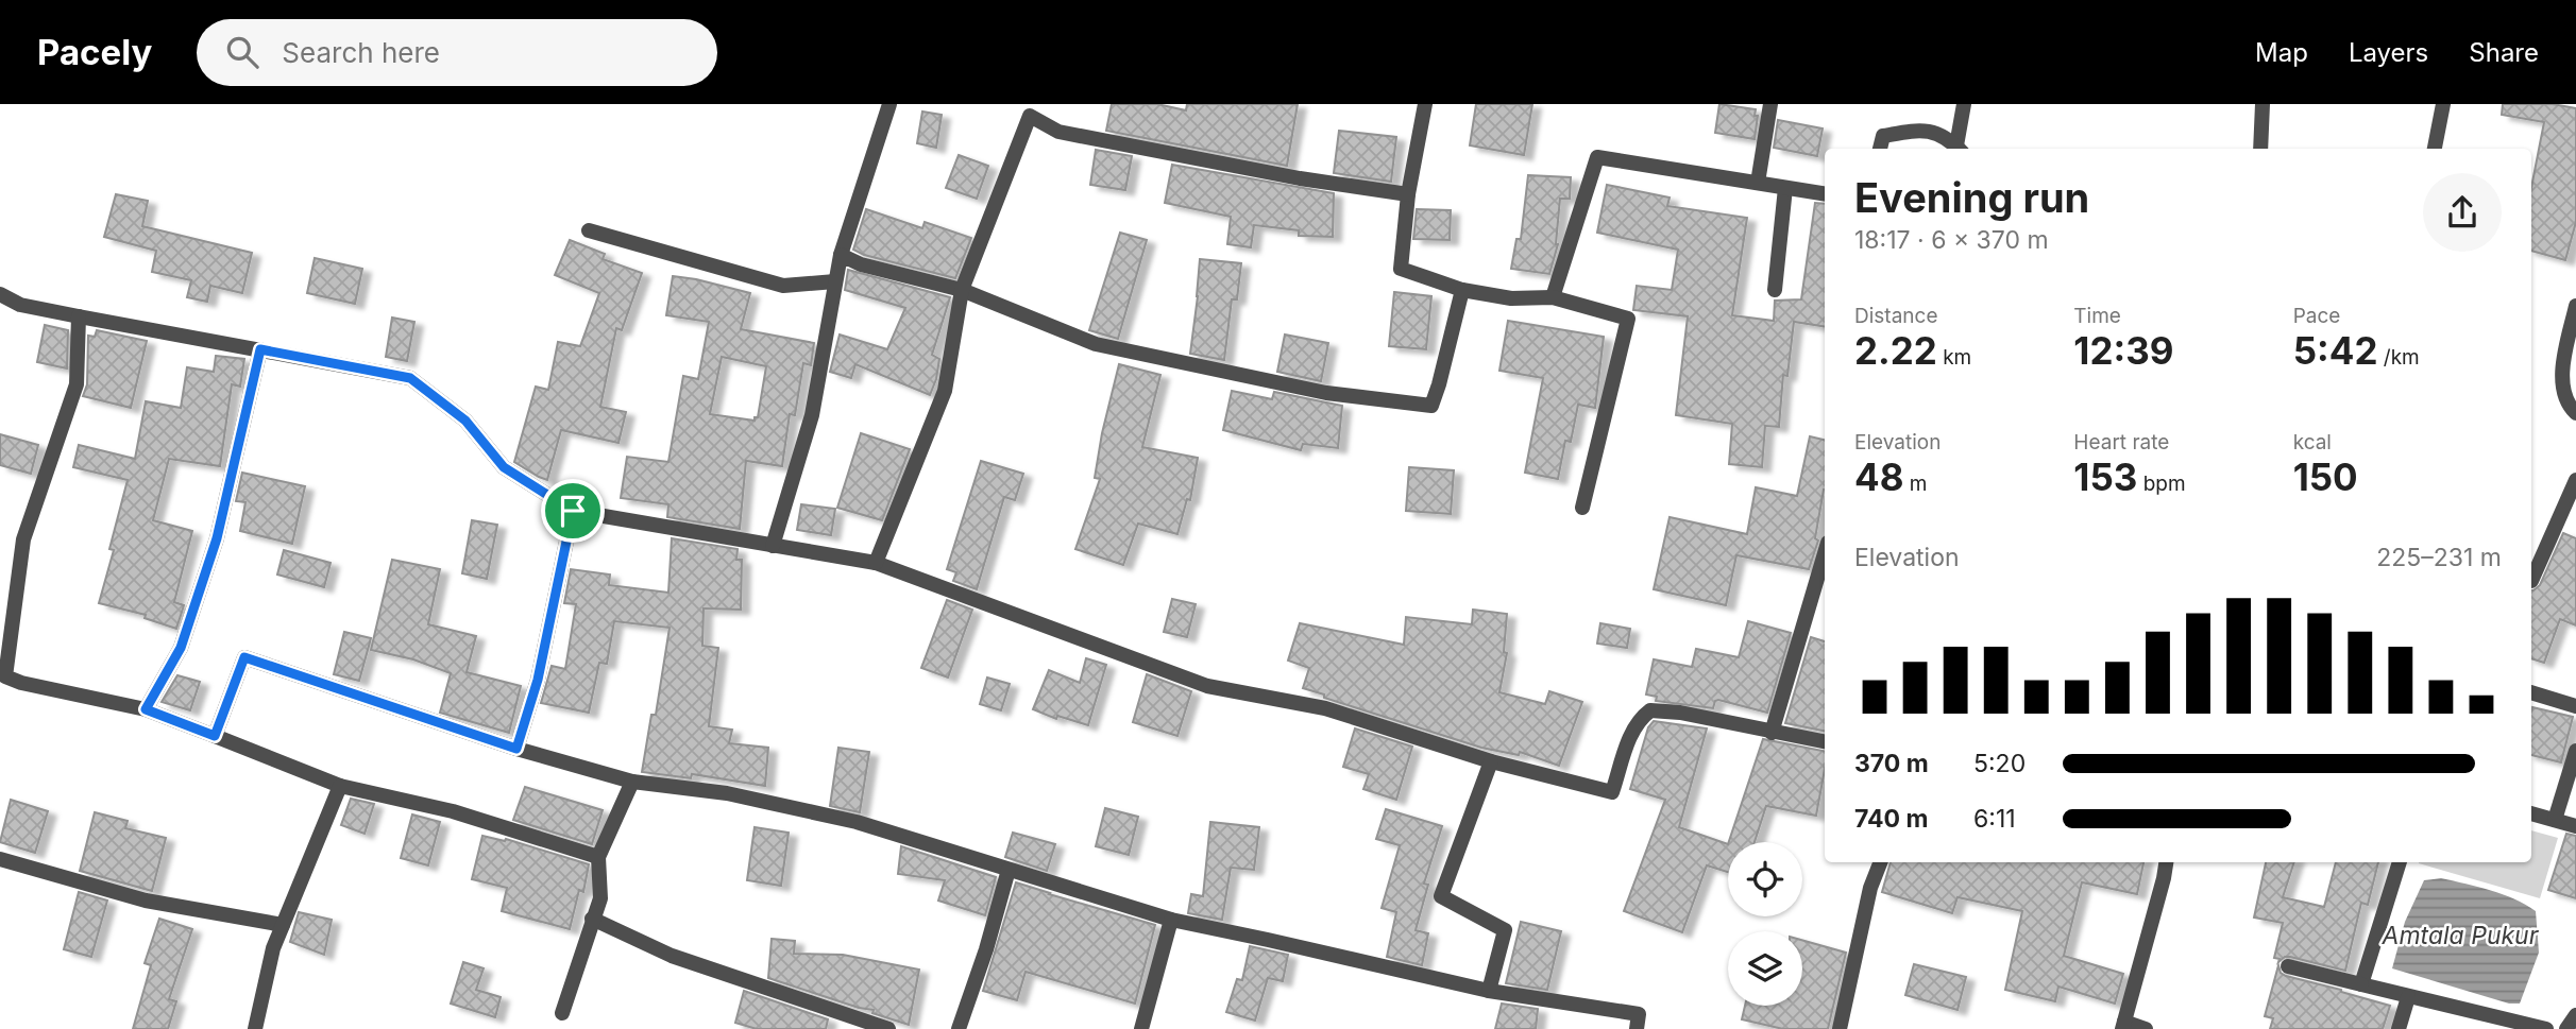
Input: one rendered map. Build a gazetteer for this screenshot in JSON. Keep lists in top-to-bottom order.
{
  "water": ["Amtala Pukur"],
  "page": {
    "header": "Pacely",
    "search": "Search here",
    "nav": ["Map", "Layers", "Share"],
    "heading": ["Evening run", "18:17 · 6 × 370 m"],
    "stats": [
      ["Distance", "2.22 km"],
      ["Time", "12:39"],
      ["Pace", "5:42 /km"],
      ["Elevation", "48 m"],
      ["Heart rate", "153 bpm"],
      ["kcal", "150"]
    ],
    "chart": ["Elevation", "225–231 m"],
    "list": [
      {
        "name": "370 m",
        "note": "5:20"
      },
      {
        "name": "740 m",
        "note": "6:11"
      }
    ]
  }
}
